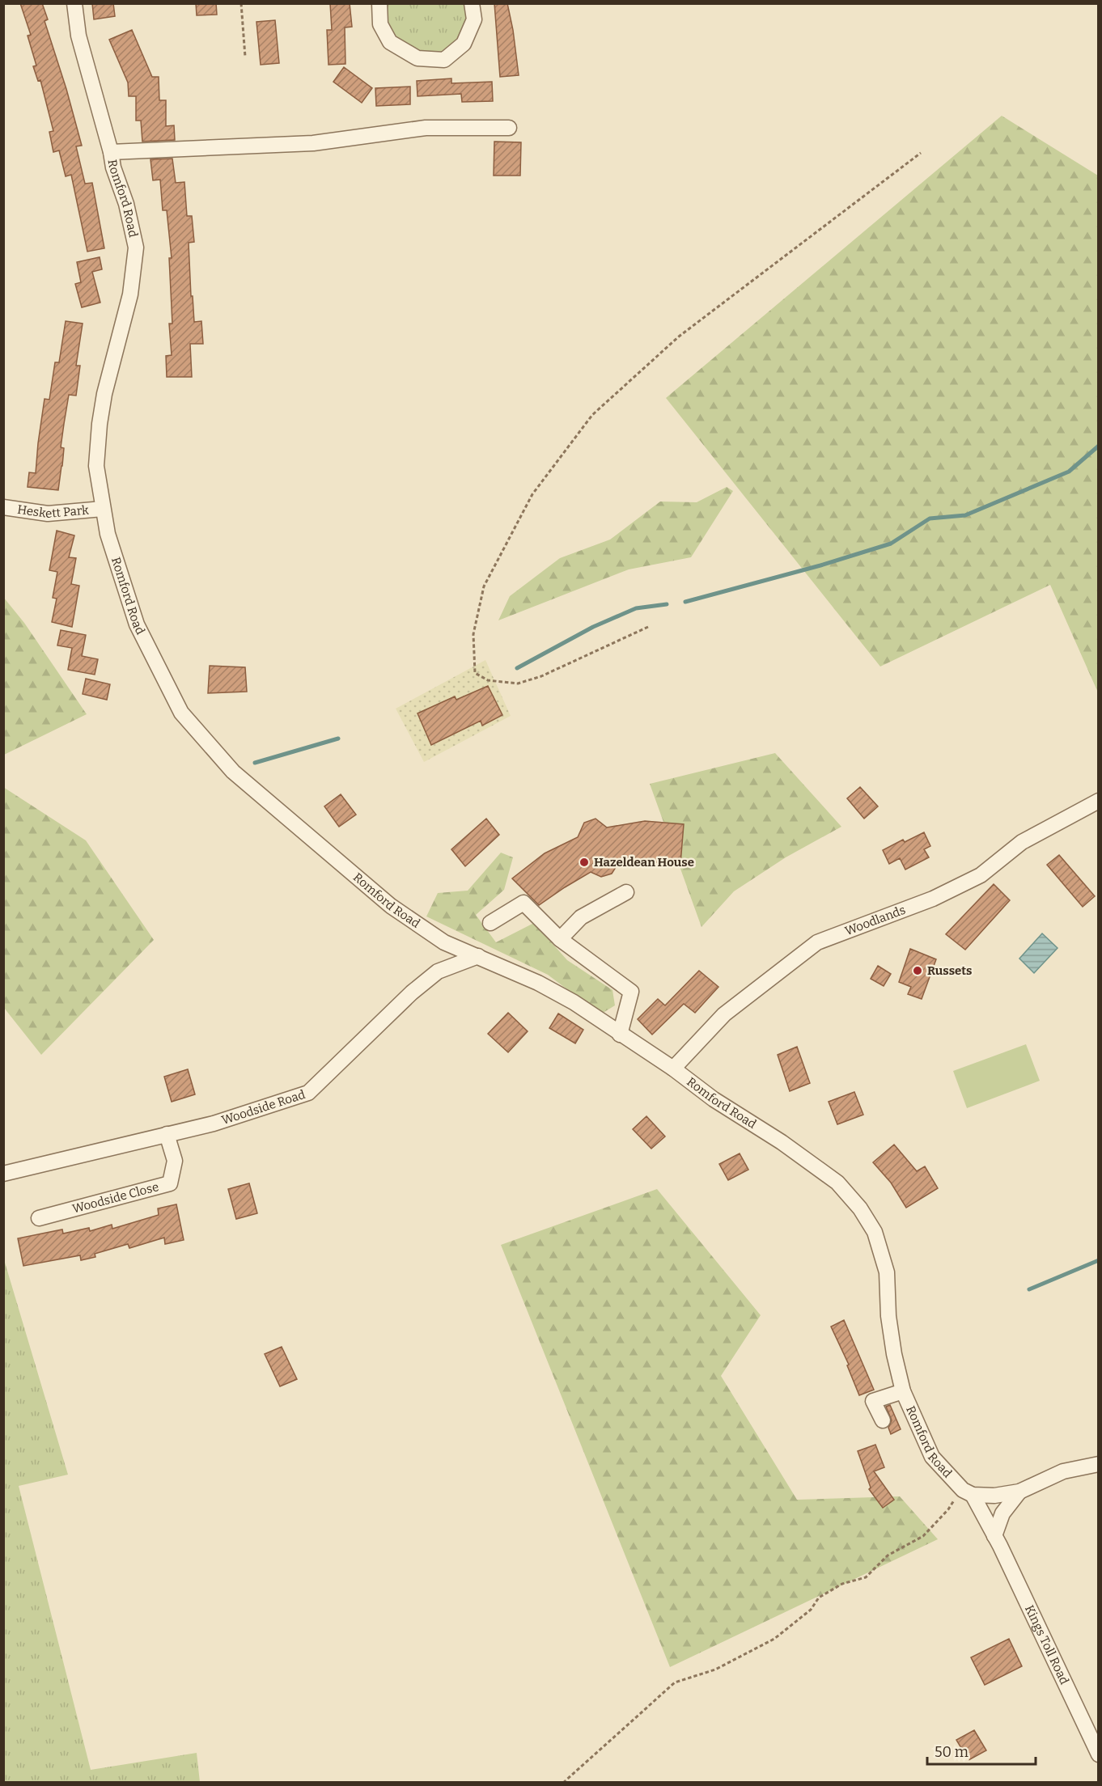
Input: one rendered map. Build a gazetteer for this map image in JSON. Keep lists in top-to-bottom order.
{
  "streets": {
    "street": [
      "Romford Road",
      "Heskett Park",
      "Woodlands",
      "Woodside Road",
      "Woodside Close",
      "Kings Toll Road"
    ]
  },
  "crossings": [
    ["Romford Road", "Heskett Park"],
    ["Romford Road", "Woodlands"],
    ["Romford Road", "Woodside Road"],
    ["Romford Road", "Kings Toll Road"],
    ["Woodside Road", "Woodside Close"]
  ],
  "places": ["Hazeldean House", "Russets"],
  "scale_bar": "50 m"
}
